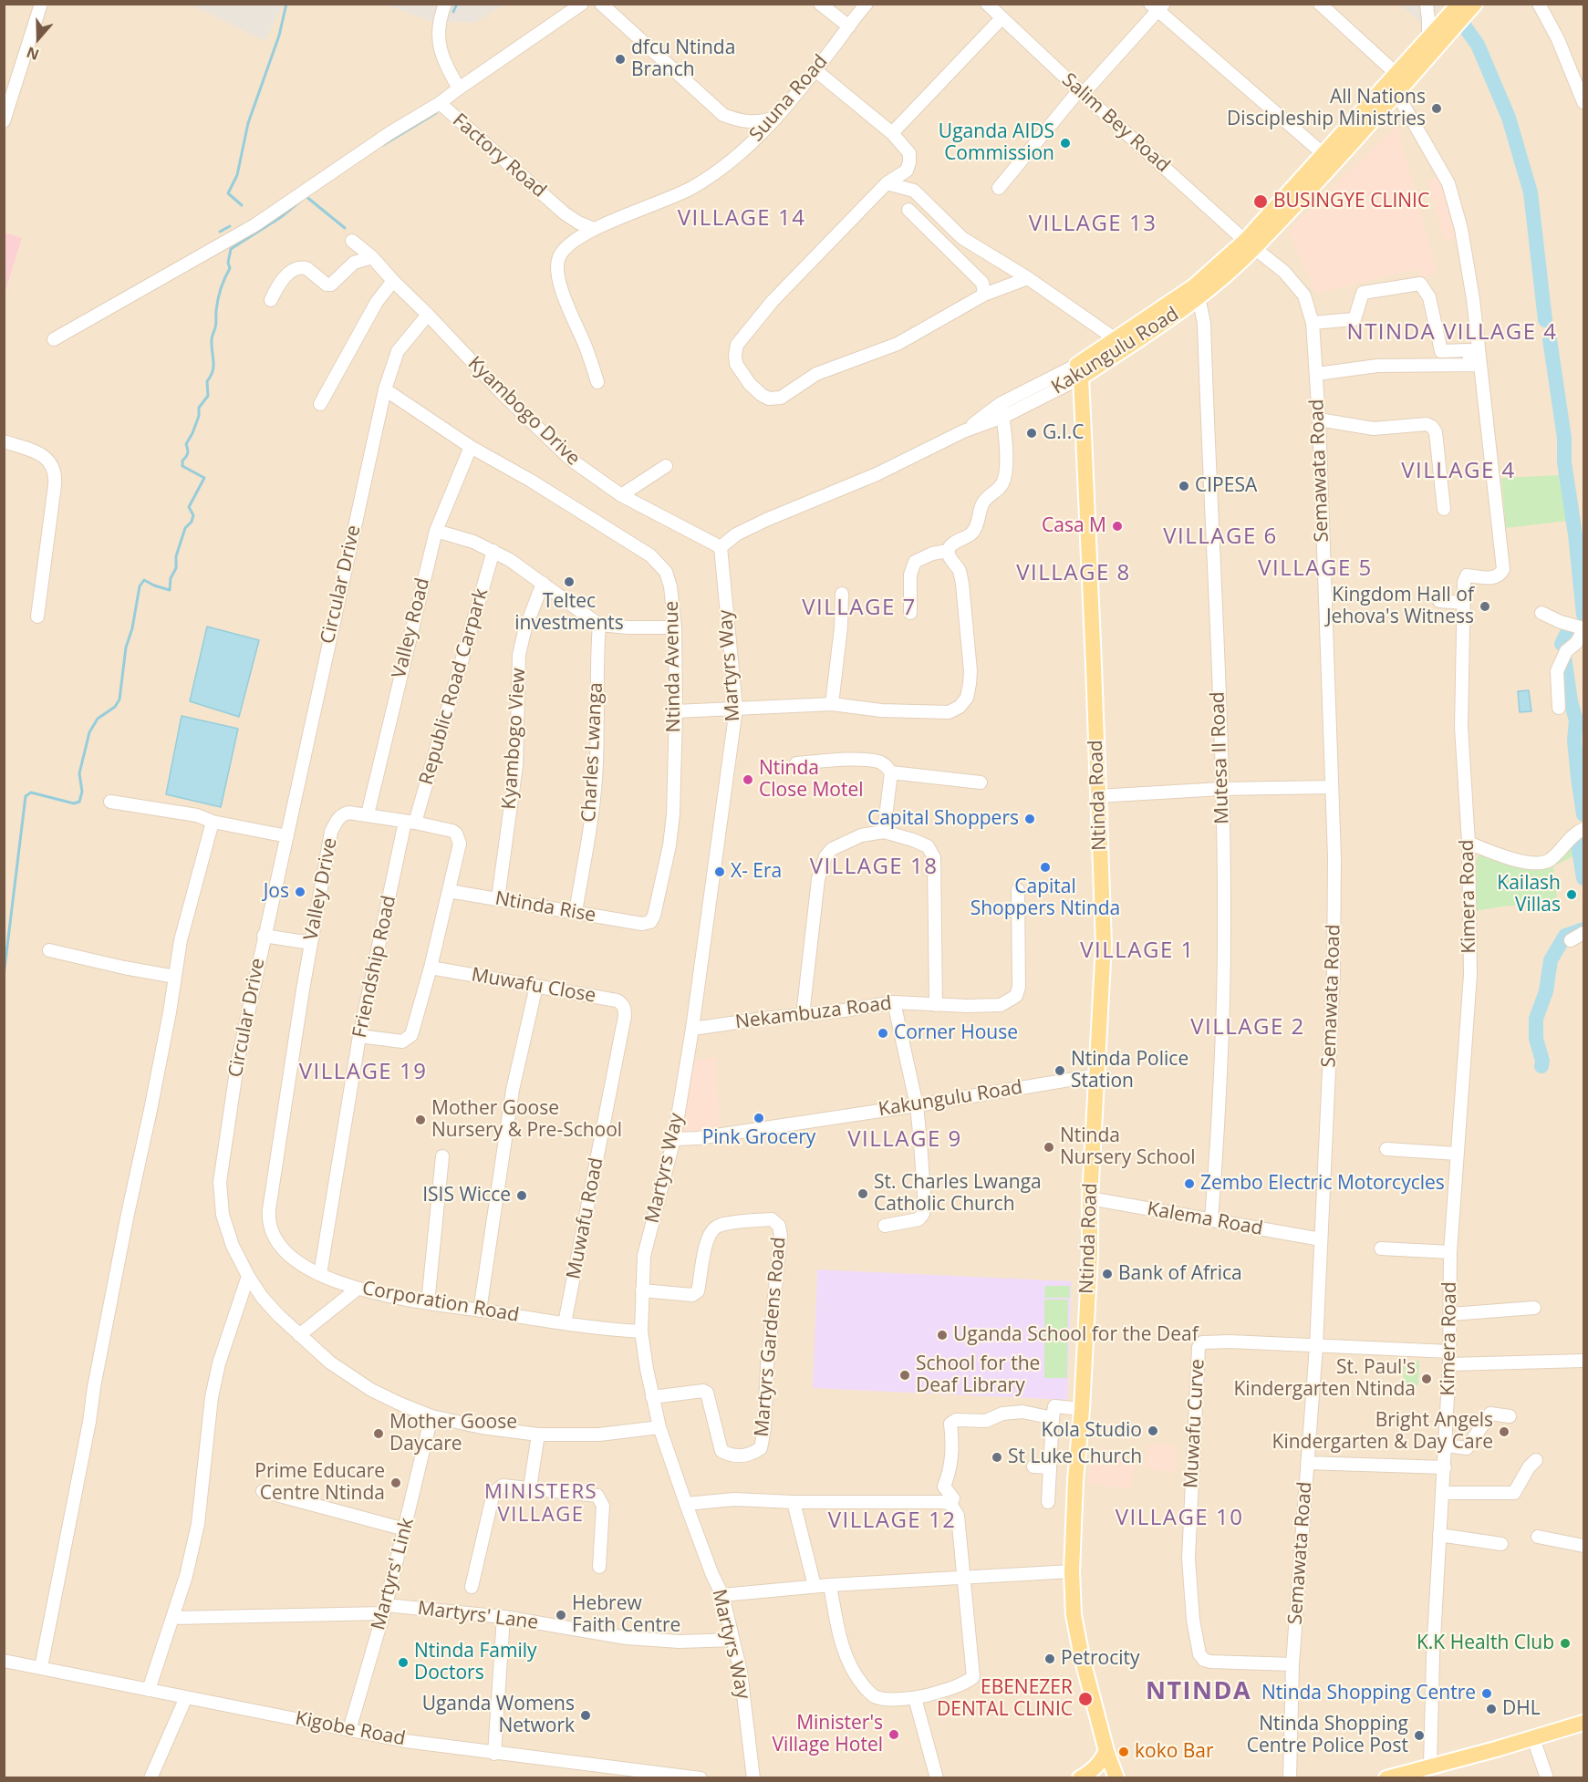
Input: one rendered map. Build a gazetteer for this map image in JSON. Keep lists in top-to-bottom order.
{
  "streets": {
    "main road": ["Kakungulu Road", "Ntinda Road"],
    "street": [
      "Suuna Road",
      "Salim Bey Road",
      "Factory Road",
      "Kyambogo Drive",
      "Semawata Road",
      "Circular Drive",
      "Valley Road",
      "Martyrs Way",
      "Ntinda Avenue",
      "Republic Road Carpark",
      "Kyambogo View",
      "Charles Lwanga",
      "Mutesa II Road",
      "Valley Drive",
      "Kimera Road",
      "Ntinda Rise",
      "Friendship Road",
      "Muwafu Close",
      "Nekambuza Road",
      "Muwafu Road",
      "Kalema Road",
      "Corporation Road",
      "Martyrs Gardens Road",
      "Muwafu Curve",
      "Martyrs' Link",
      "Martyrs' Lane",
      "Kigobe Road"
    ]
  },
  "crossings": [
    ["Suuna Road", "Factory Road"],
    ["Salim Bey Road", "Semawata Road"],
    ["Kakungulu Road", "Kyambogo Drive"],
    ["Kakungulu Road", "Martyrs Way"],
    ["Kakungulu Road", "Mutesa II Road"],
    ["Kakungulu Road", "Ntinda Road"],
    ["Kyambogo Drive", "Circular Drive"],
    ["Kyambogo Drive", "Martyrs Way"],
    ["Semawata Road", "Kalema Road"],
    ["Semawata Road", "Muwafu Curve"],
    ["Circular Drive", "Martyrs Way"],
    ["Circular Drive", "Ntinda Avenue"],
    ["Circular Drive", "Martyrs' Link"],
    ["Valley Road", "Ntinda Avenue"],
    ["Valley Road", "Valley Drive"],
    ["Martyrs Way", "Nekambuza Road"],
    ["Martyrs Way", "Corporation Road"],
    ["Martyrs Way", "Martyrs Gardens Road"],
    ["Martyrs Way", "Martyrs' Lane"],
    ["Ntinda Avenue", "Ntinda Rise"],
    ["Republic Road Carpark", "Valley Drive"],
    ["Republic Road Carpark", "Friendship Road"],
    ["Kyambogo View", "Ntinda Rise"],
    ["Charles Lwanga", "Ntinda Rise"],
    ["Mutesa II Road", "Kalema Road"],
    ["Ntinda Road", "Kalema Road"],
    ["Valley Drive", "Ntinda Rise"],
    ["Valley Drive", "Friendship Road"],
    ["Valley Drive", "Muwafu Close"],
    ["Valley Drive", "Corporation Road"],
    ["Friendship Road", "Corporation Road"],
    ["Muwafu Close", "Muwafu Road"],
    ["Muwafu Road", "Corporation Road"],
    ["Martyrs' Link", "Martyrs' Lane"],
    ["Martyrs' Link", "Kigobe Road"]
  ],
  "districts": [
    "VILLAGE 14",
    "VILLAGE 13",
    "NTINDA VILLAGE 4",
    "VILLAGE 4",
    "VILLAGE 6",
    "VILLAGE 5",
    "VILLAGE 8",
    "VILLAGE 7",
    "VILLAGE 18",
    "VILLAGE 1",
    "VILLAGE 2",
    "VILLAGE 19",
    "VILLAGE 9",
    "MINISTERS VILLAGE",
    "VILLAGE 10",
    "VILLAGE 12",
    "NTINDA"
  ],
  "places": [
    "dfcu Ntinda Branch",
    "All Nations Discipleship Ministries",
    "Uganda AIDS Commission",
    "BUSINGYE CLINIC",
    "G.I.C",
    "CIPESA",
    "Casa M",
    "Teltec investments",
    "Kingdom Hall of Jehova's Witness",
    "Ntinda Close Motel",
    "Capital Shoppers",
    "Capital Shoppers Ntinda",
    "X- Era",
    "Jos",
    "Kailash Villas",
    "Corner House",
    "Ntinda Police Station",
    "Pink Grocery",
    "Mother Goose Nursery & Pre-School",
    "Ntinda Nursery School",
    "Zembo Electric Motorcycles",
    "St. Charles Lwanga Catholic Church",
    "ISIS Wicce",
    "Bank of Africa",
    "Uganda School for the Deaf",
    "School for the Deaf Library",
    "St. Paul's Kindergarten Ntinda",
    "Kola Studio",
    "Bright Angels Kindergarten & Day Care",
    "Mother Goose Daycare",
    "St Luke Church",
    "Prime Educare Centre Ntinda",
    "Hebrew Faith Centre",
    "K.K Health Club",
    "Petrocity",
    "Ntinda Family Doctors",
    "Ntinda Shopping Centre",
    "EBENEZER DENTAL CLINIC",
    "DHL",
    "Uganda Womens Network",
    "Minister's Village Hotel",
    "Ntinda Shopping Centre Police Post",
    "koko Bar"
  ],
  "north": "bottom"
}
